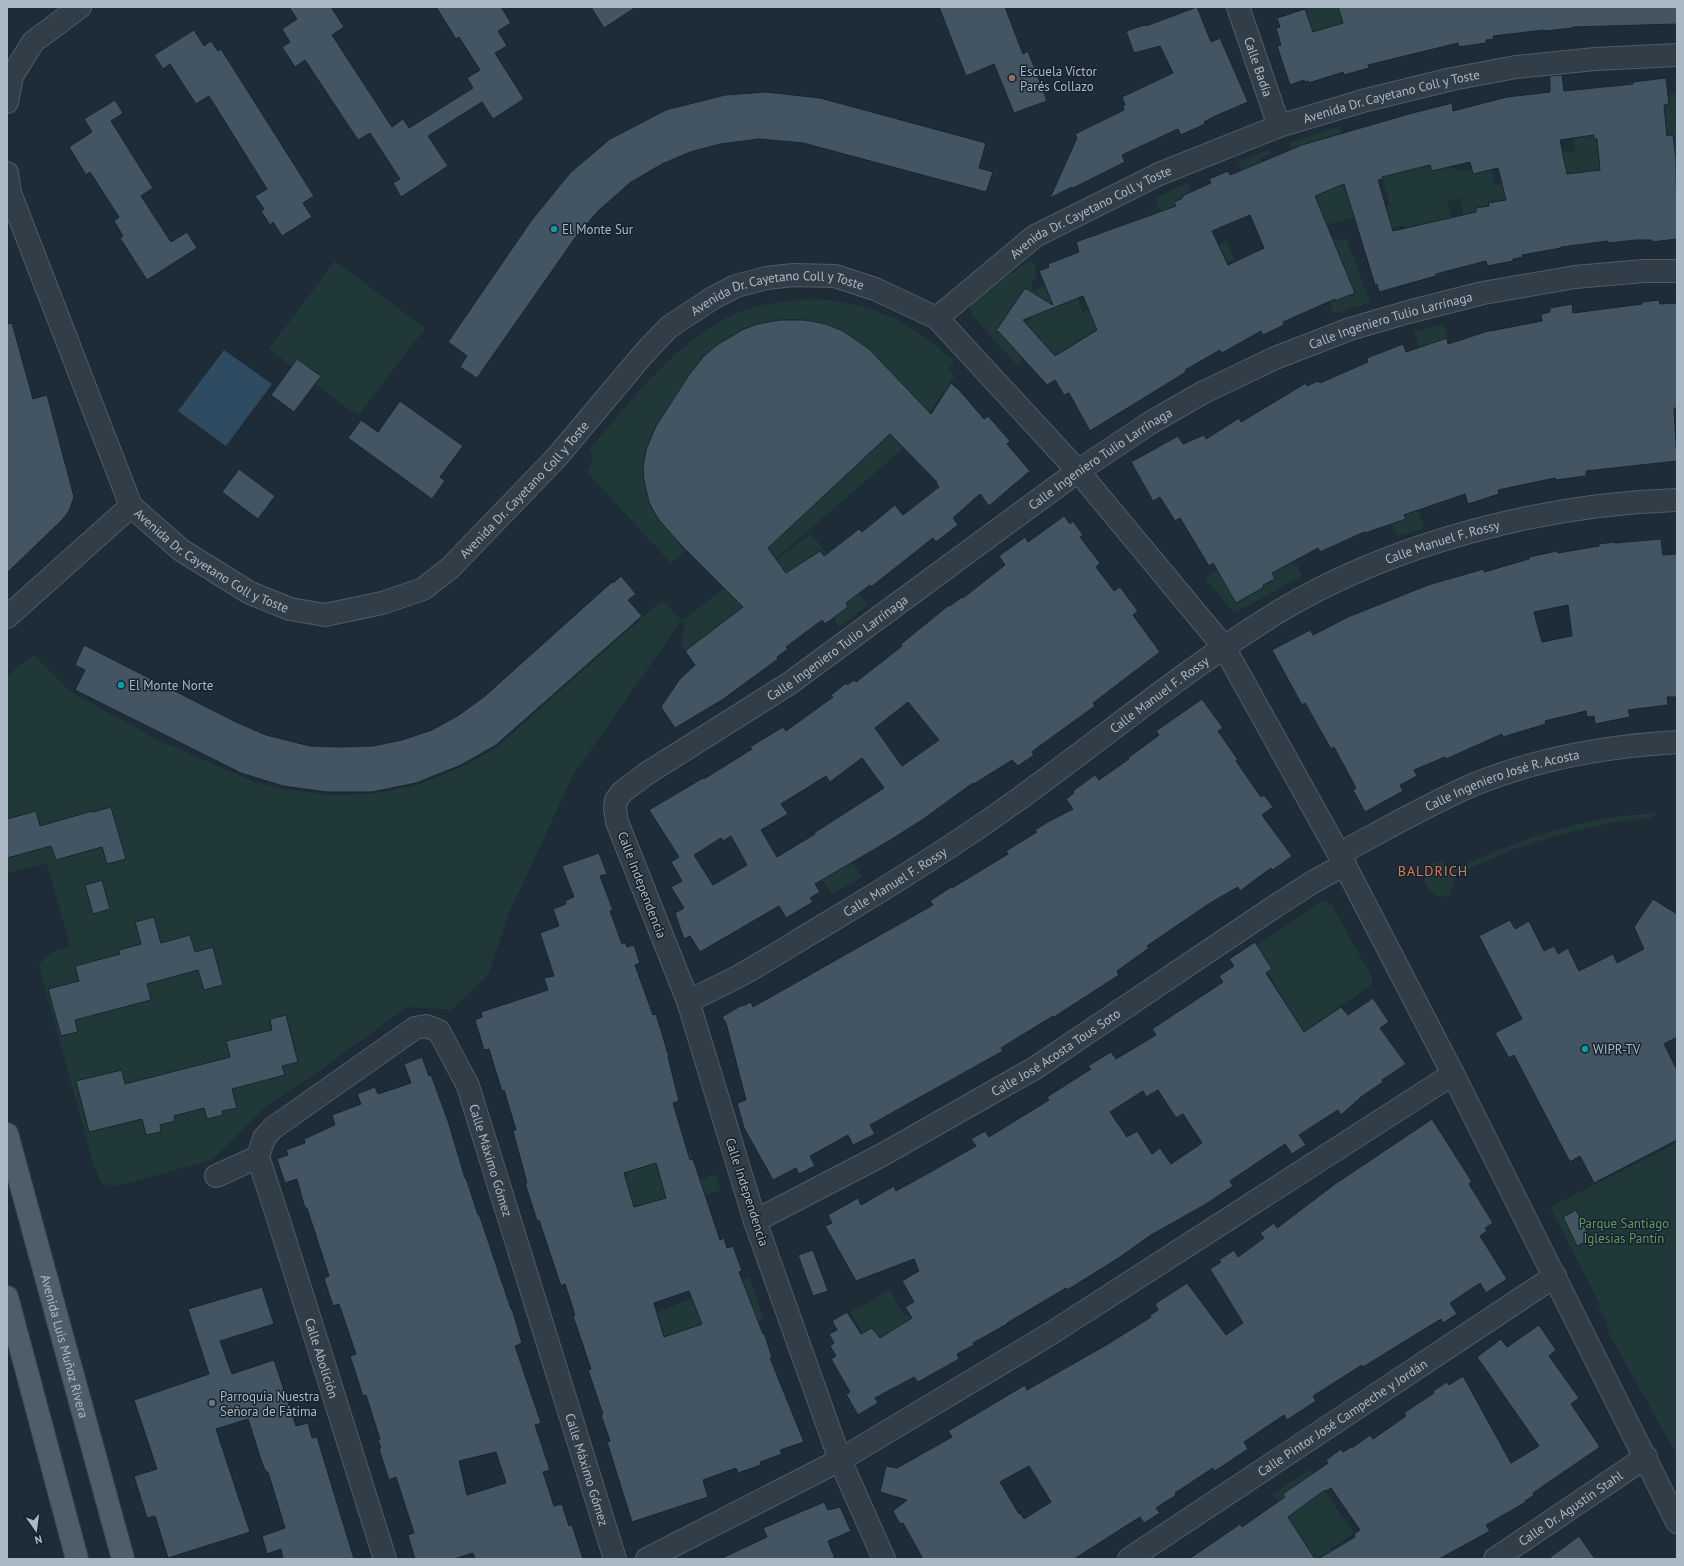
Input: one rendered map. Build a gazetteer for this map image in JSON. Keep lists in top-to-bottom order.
{
  "streets": {
    "main road": ["Avenida Luis Muñoz Rivera"],
    "street": [
      "Calle Badía",
      "Avenida Dr. Cayetano Coll y Toste",
      "Calle Ingeniero Tulio Larrínaga",
      "Calle Manuel F. Rossy",
      "Calle Ingeniero José R. Acosta",
      "Calle Independencia",
      "Calle José Acosta Tous Soto",
      "Calle Máximo Gómez",
      "Calle Abolición",
      "Calle Pintor José Campeche y Jordán",
      "Calle Dr. Agustín Stahl"
    ]
  },
  "crossings": [
    ["Calle Badía", "Avenida Dr. Cayetano Coll y Toste"],
    ["Calle Ingeniero Tulio Larrínaga", "Calle Independencia"],
    ["Calle Manuel F. Rossy", "Calle Independencia"],
    ["Calle Ingeniero José R. Acosta", "Calle José Acosta Tous Soto"],
    ["Calle Independencia", "Calle José Acosta Tous Soto"],
    ["Calle Máximo Gómez", "Calle Abolición"]
  ],
  "districts": ["BALDRICH"],
  "parks": ["Parque Santiago Iglesias Pantín"],
  "places": [
    "Escuela Víctor Parés Collazo",
    "El Monte Sur",
    "El Monte Norte",
    "WIPR-TV",
    "Parroquia Nuestra Señora de Fátima"
  ],
  "north": "bottom"
}
